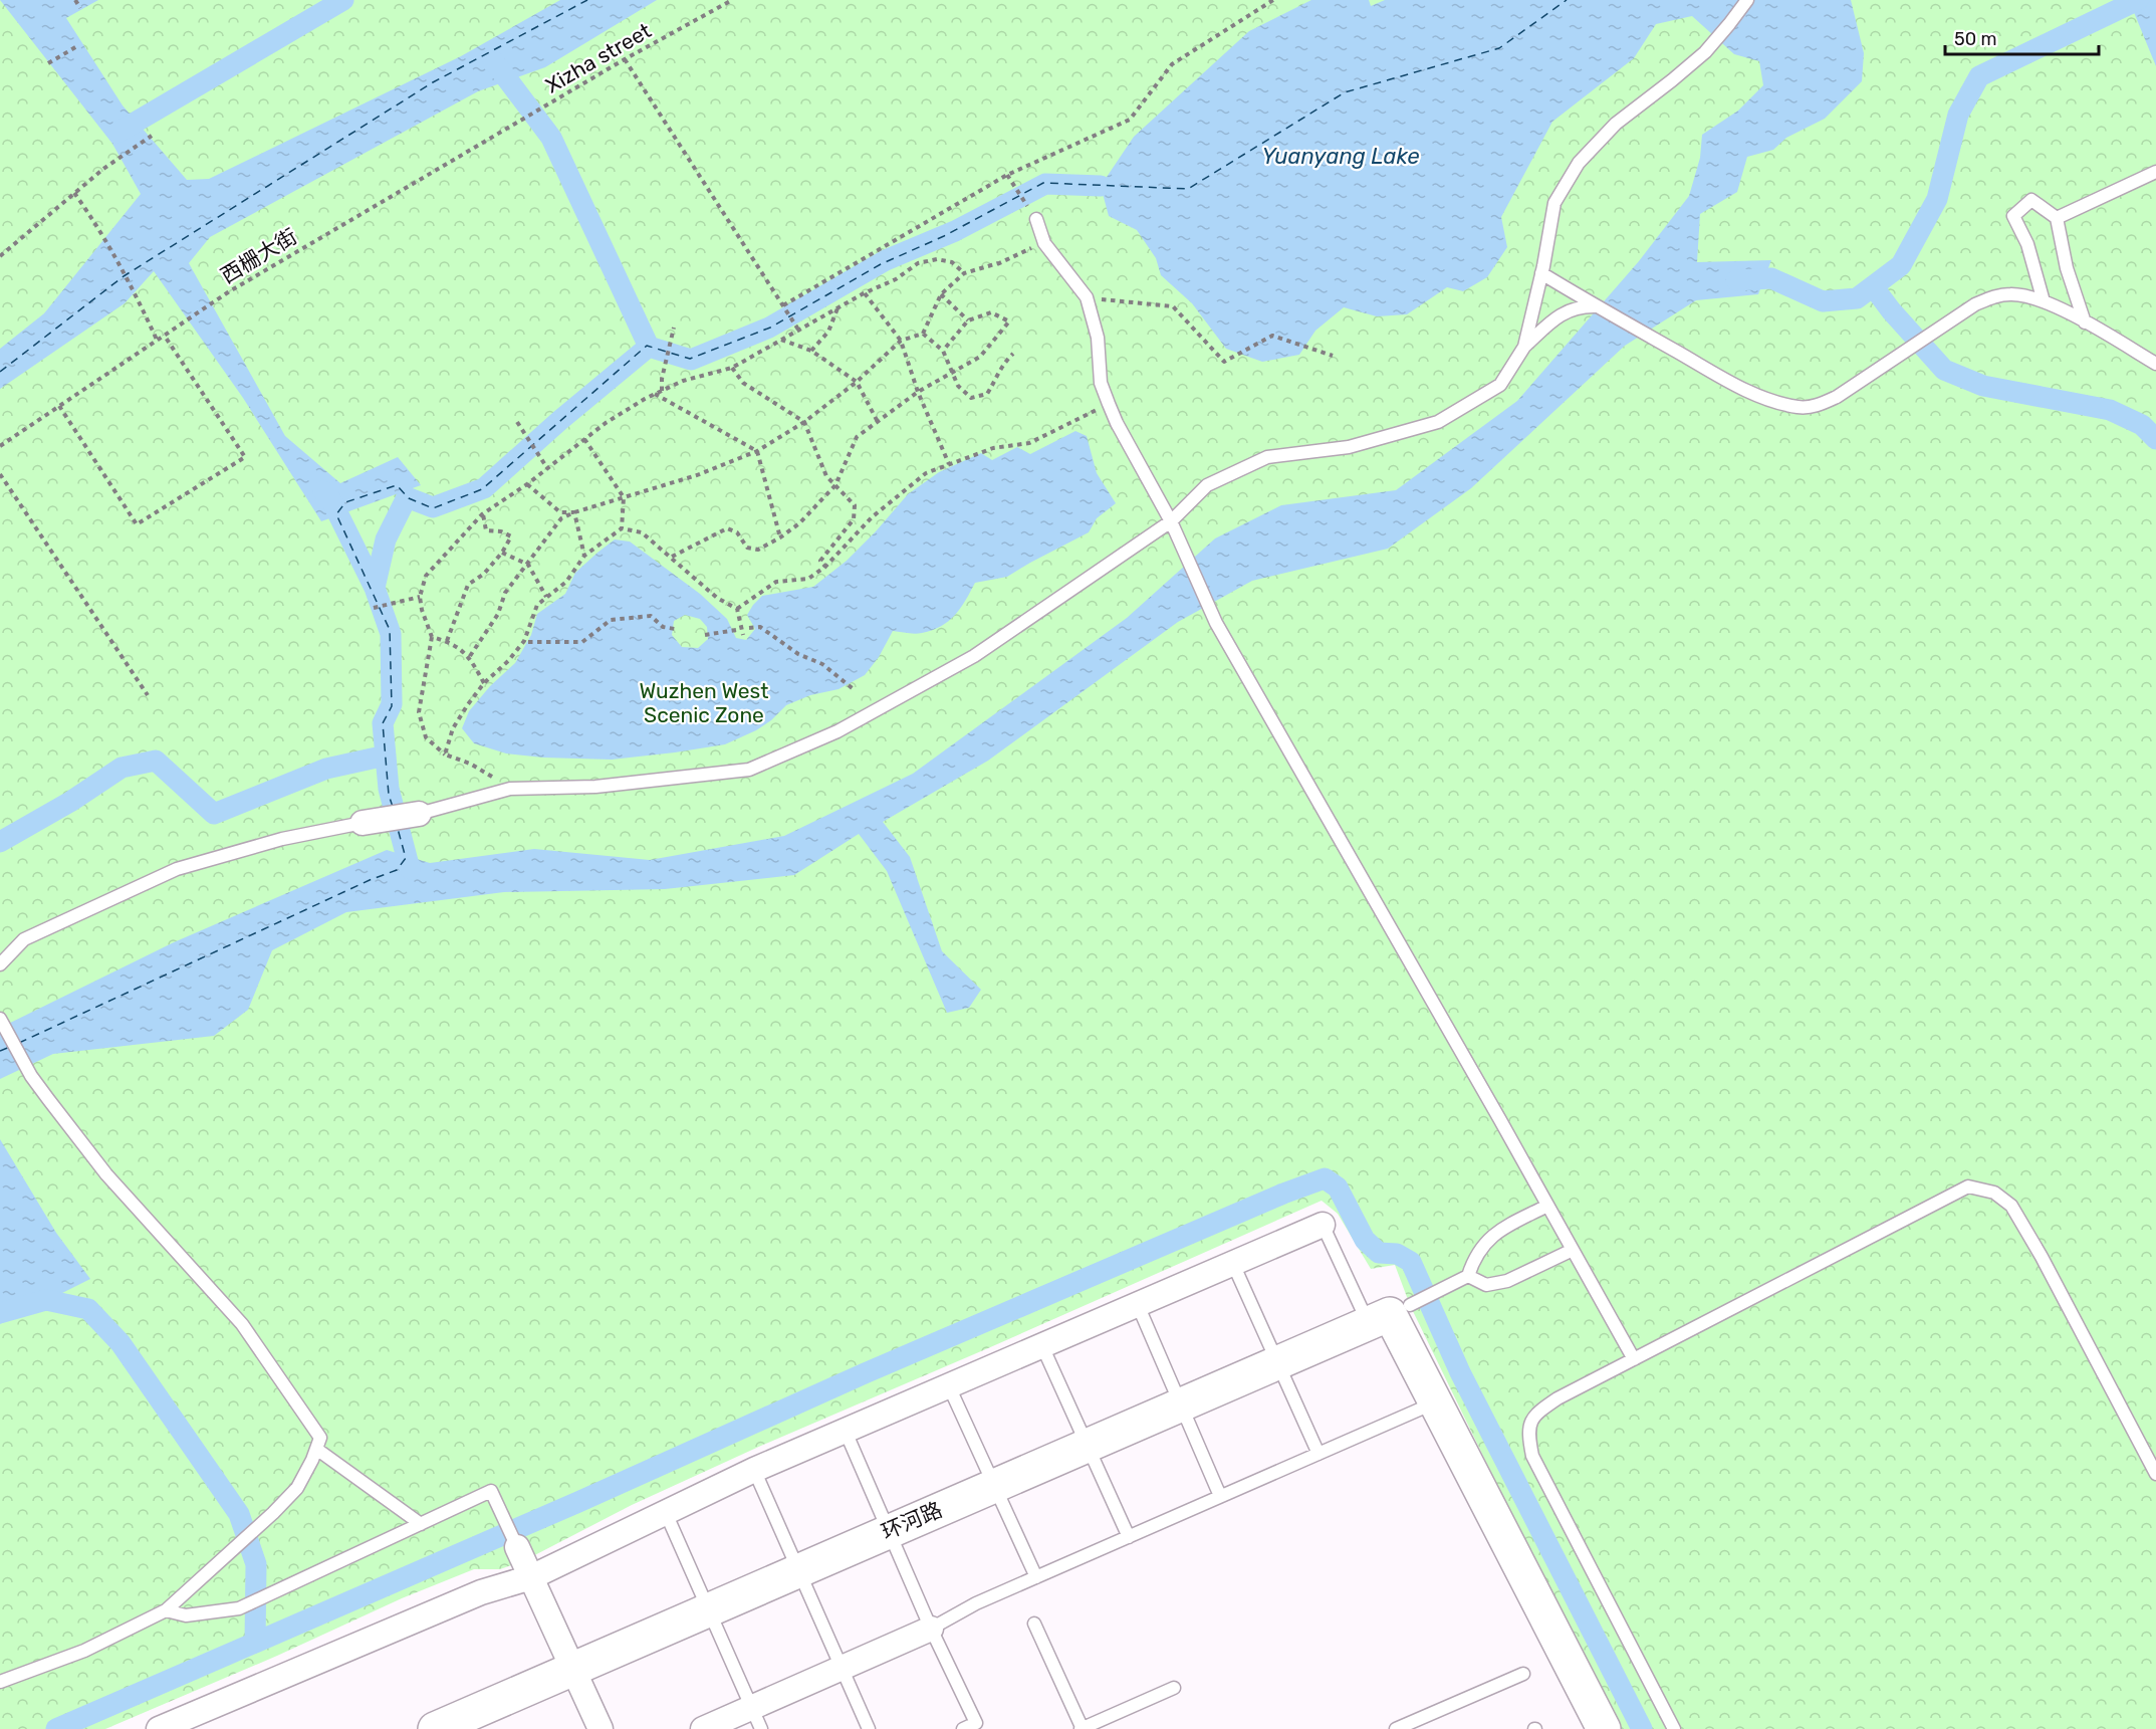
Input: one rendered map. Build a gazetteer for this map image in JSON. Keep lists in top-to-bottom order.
{
  "streets": {
    "street": ["环河路"],
    "path": ["Xizha street", "西栅大街"]
  },
  "crossings": [
    ["Xizha street", "西栅大街"]
  ],
  "water": ["Yuanyang Lake"],
  "parks": ["Wuzhen West Scenic Zone"],
  "scale_bar": "50 m"
}
